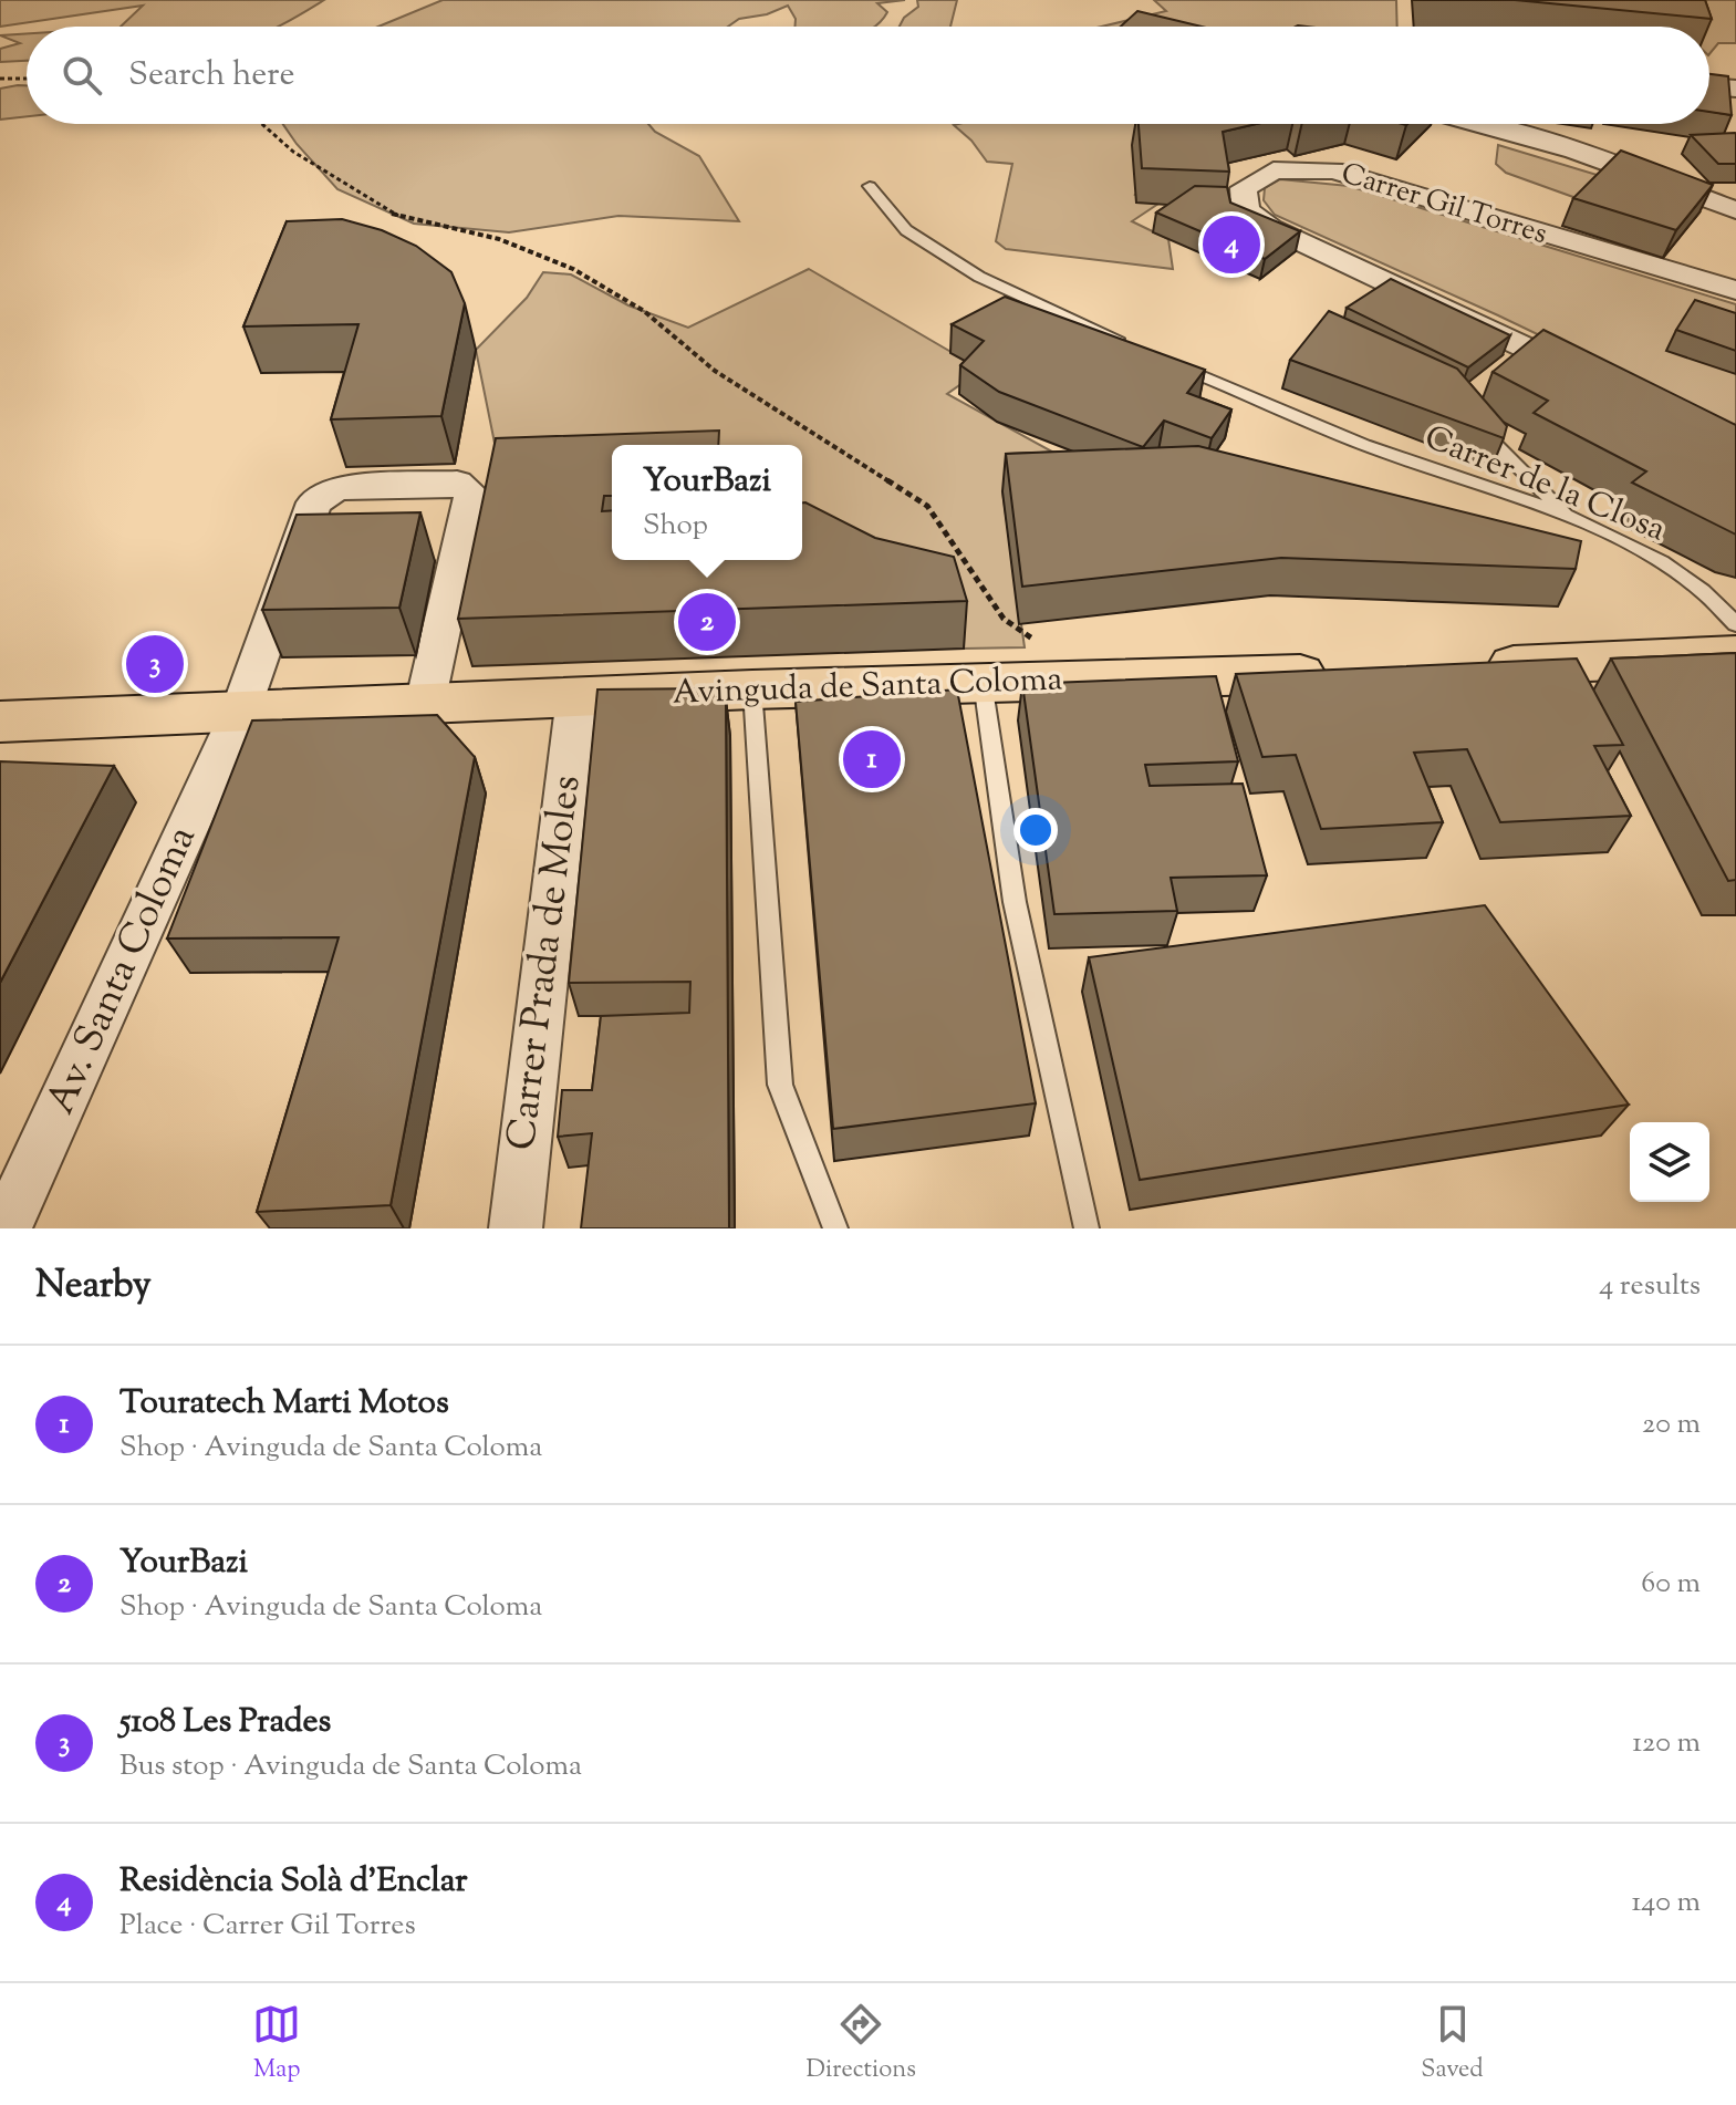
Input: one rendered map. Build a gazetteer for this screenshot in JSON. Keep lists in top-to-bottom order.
{
  "streets": {
    "main road": ["Avinguda de Santa Coloma"],
    "street": ["Carrer Gil Torres", "Carrer Prada de Moles", "Av. Santa Coloma"],
    "lane": ["Carrer de la Closa"]
  },
  "crossings": [
    ["Avinguda de Santa Coloma", "Carrer Prada de Moles"],
    ["Avinguda de Santa Coloma", "Av. Santa Coloma"]
  ],
  "page": {
    "search": "Search here",
    "pins": [
      "4",
      "2",
      "3",
      "1"
    ],
    "popup": ["YourBazi", "Shop"],
    "heading": ["Nearby", "4 results"],
    "list": [
      {
        "mark": "1",
        "name": "Touratech Marti Motos",
        "note": "Shop · Avinguda de Santa Coloma",
        "value": "20 m"
      },
      {
        "mark": "2",
        "name": "YourBazi",
        "note": "Shop · Avinguda de Santa Coloma",
        "value": "60 m"
      },
      {
        "mark": "3",
        "name": "5108 Les Prades",
        "note": "Bus stop · Avinguda de Santa Coloma",
        "value": "120 m"
      },
      {
        "mark": "4",
        "name": "Residència Solà d'Enclar",
        "note": "Place · Carrer Gil Torres",
        "value": "140 m"
      }
    ],
    "nav": ["Map", "Directions", "Saved"]
  }
}
